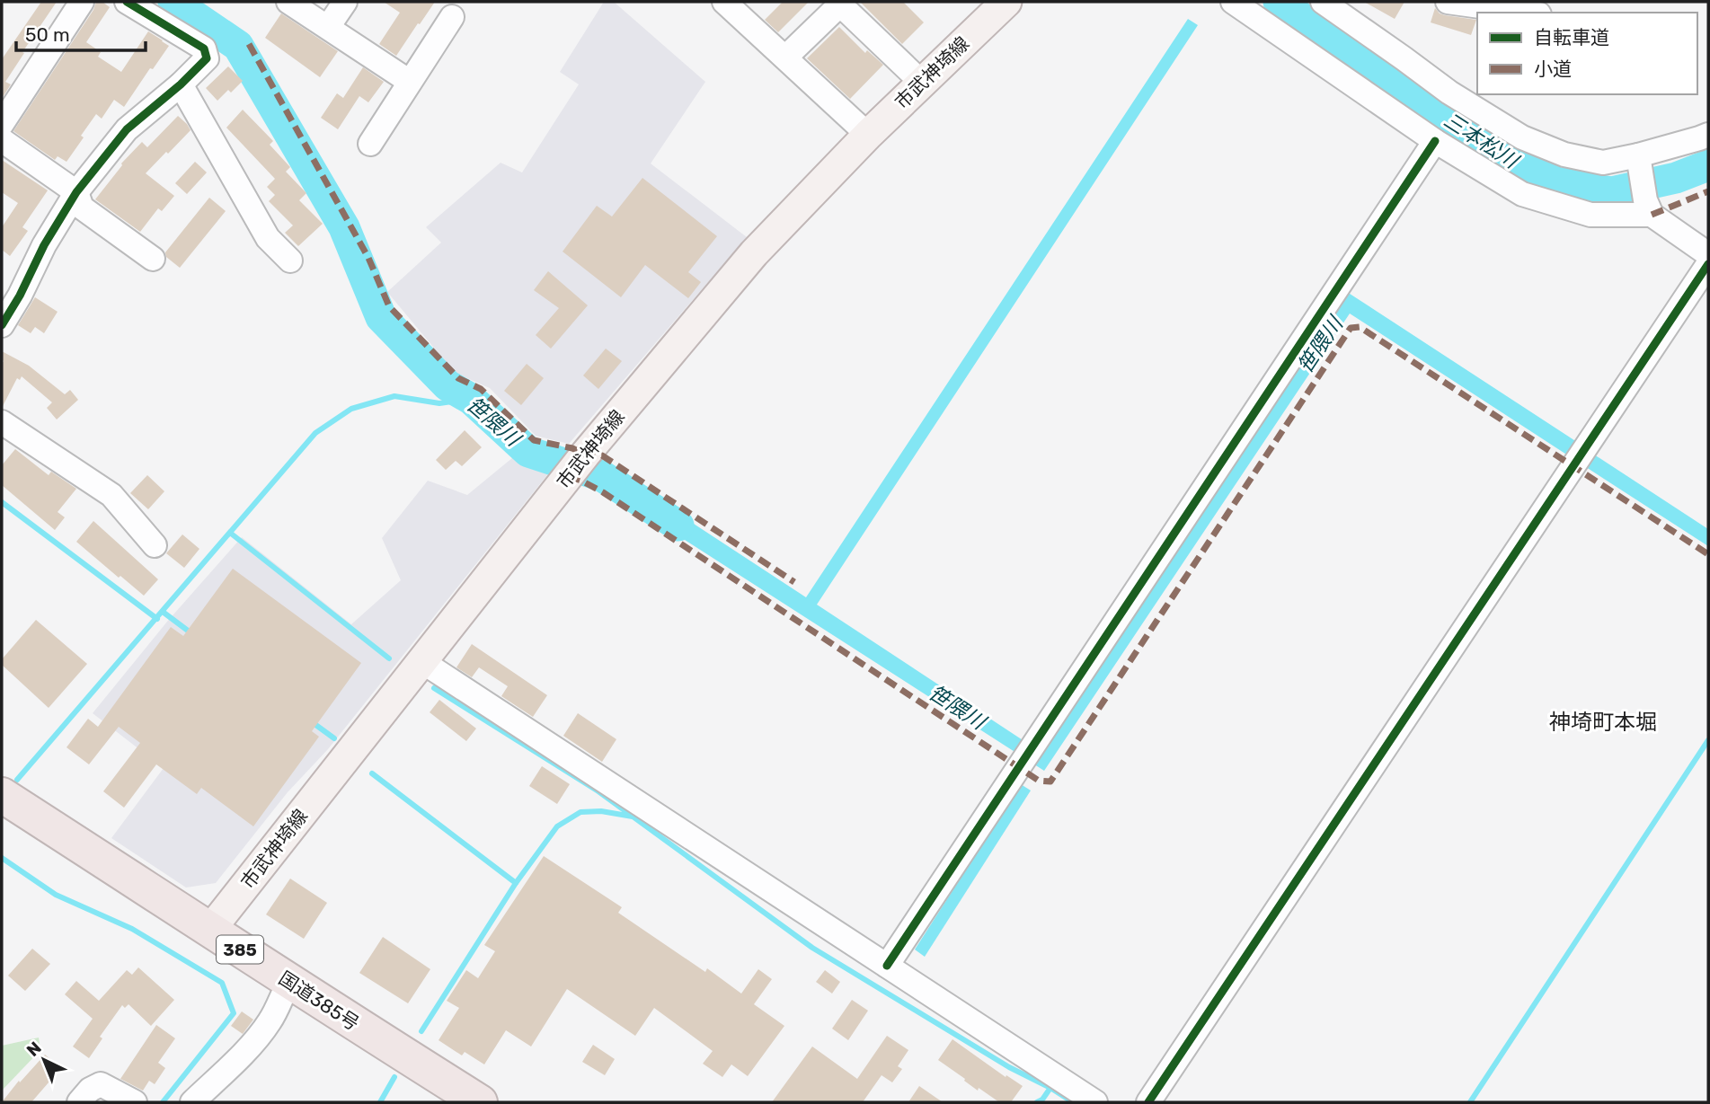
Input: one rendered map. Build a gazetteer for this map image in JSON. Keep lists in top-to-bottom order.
{
  "streets": {
    "highway": ["385", "国道385号"],
    "main road": ["市武神埼線"]
  },
  "crossings": [
    ["市武神埼線", "国道385号"]
  ],
  "districts": ["神埼町本堀"],
  "water": ["三本松川", "笹隈川"],
  "legend": ["自転車道", "小道"],
  "scale_bar": "50 m",
  "north": "top left"
}
